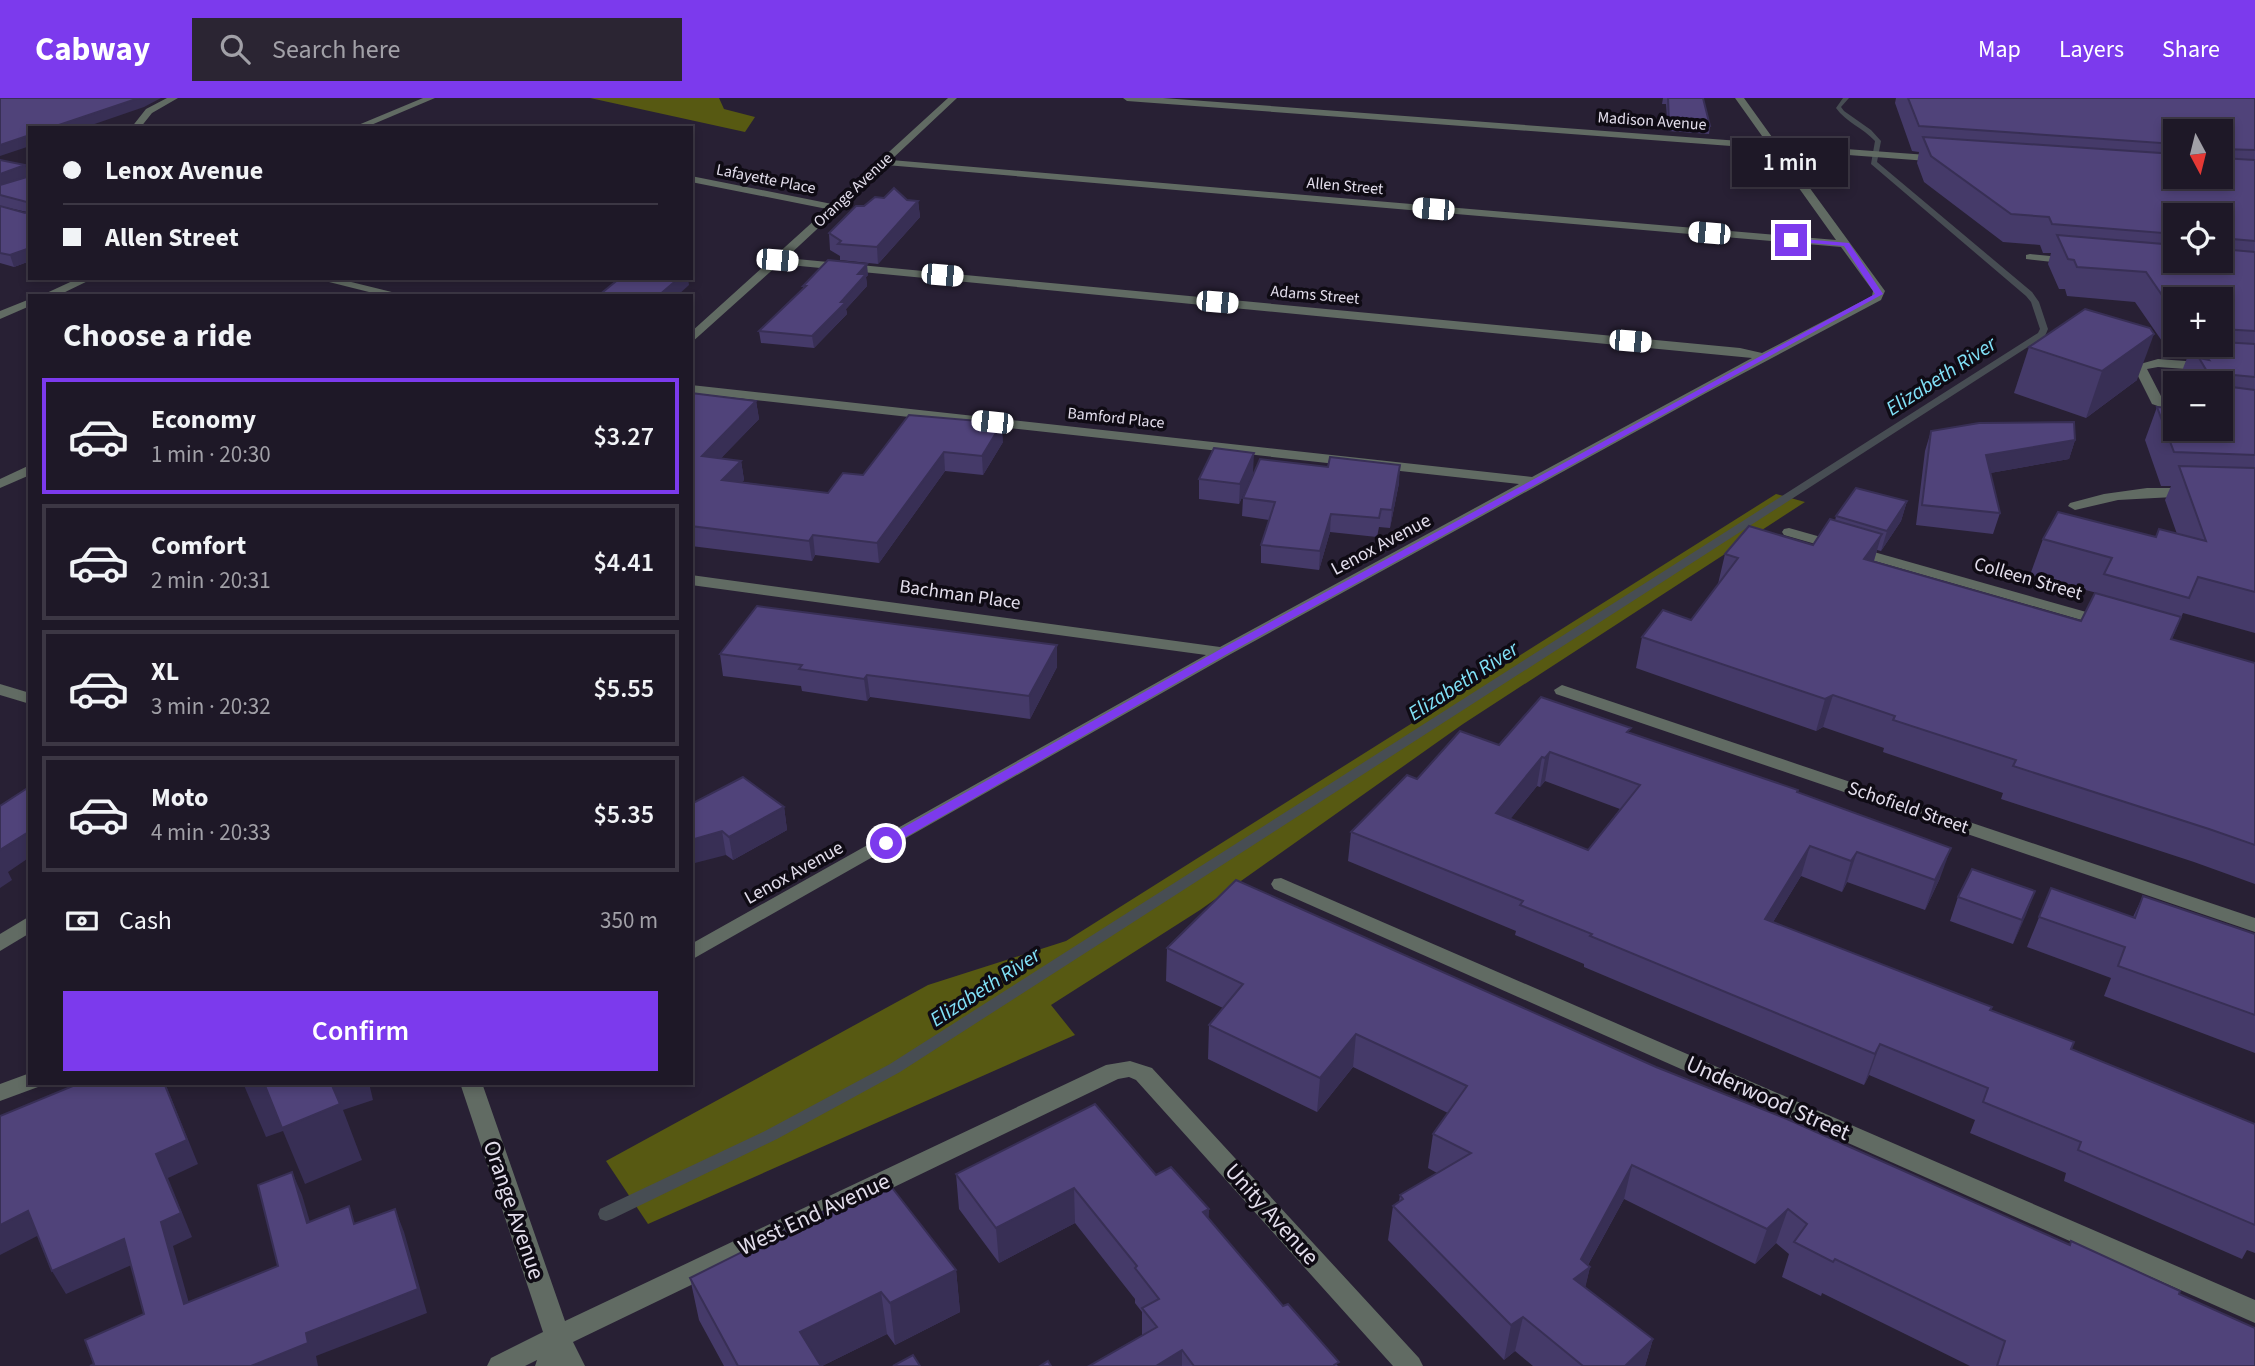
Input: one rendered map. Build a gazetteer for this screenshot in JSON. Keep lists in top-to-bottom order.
{
  "streets": {
    "street": [
      "Madison Avenue",
      "Lafayette Place",
      "Allen Street",
      "Orange Avenue",
      "Adams Street",
      "Bamford Place",
      "Lenox Avenue",
      "Colleen Street",
      "Bachman Place",
      "Schofield Street",
      "Underwood Street",
      "West End Avenue",
      "Unity Avenue"
    ]
  },
  "crossings": [
    ["Madison Avenue", "Lenox Avenue"],
    ["Lafayette Place", "Orange Avenue"],
    ["Allen Street", "Orange Avenue"],
    ["Allen Street", "Lenox Avenue"],
    ["Orange Avenue", "Adams Street"],
    ["Orange Avenue", "West End Avenue"],
    ["Adams Street", "Lenox Avenue"],
    ["Bamford Place", "Lenox Avenue"],
    ["Lenox Avenue", "Bachman Place"],
    ["West End Avenue", "Unity Avenue"]
  ],
  "water": ["Elizabeth River"],
  "north": "bottom",
  "page": {
    "header": "Cabway",
    "search": "Search here",
    "nav": ["Map", "Layers", "Share"],
    "map_buttons": ["+", "−"],
    "banner": ["Lenox Avenue", "Allen Street"],
    "bubble": "1 min",
    "heading": "Choose a ride",
    "list": [
      {
        "name": "Economy",
        "note": "1 min · 20:30",
        "value": "$3.27"
      },
      {
        "name": "Comfort",
        "note": "2 min · 20:31",
        "value": "$4.41"
      },
      {
        "name": "XL",
        "note": "3 min · 20:32",
        "value": "$5.55"
      },
      {
        "name": "Moto",
        "note": "4 min · 20:33",
        "value": "$5.35"
      }
    ],
    "pay": ["Cash", "350 m"],
    "buttons": "Confirm"
  }
}
